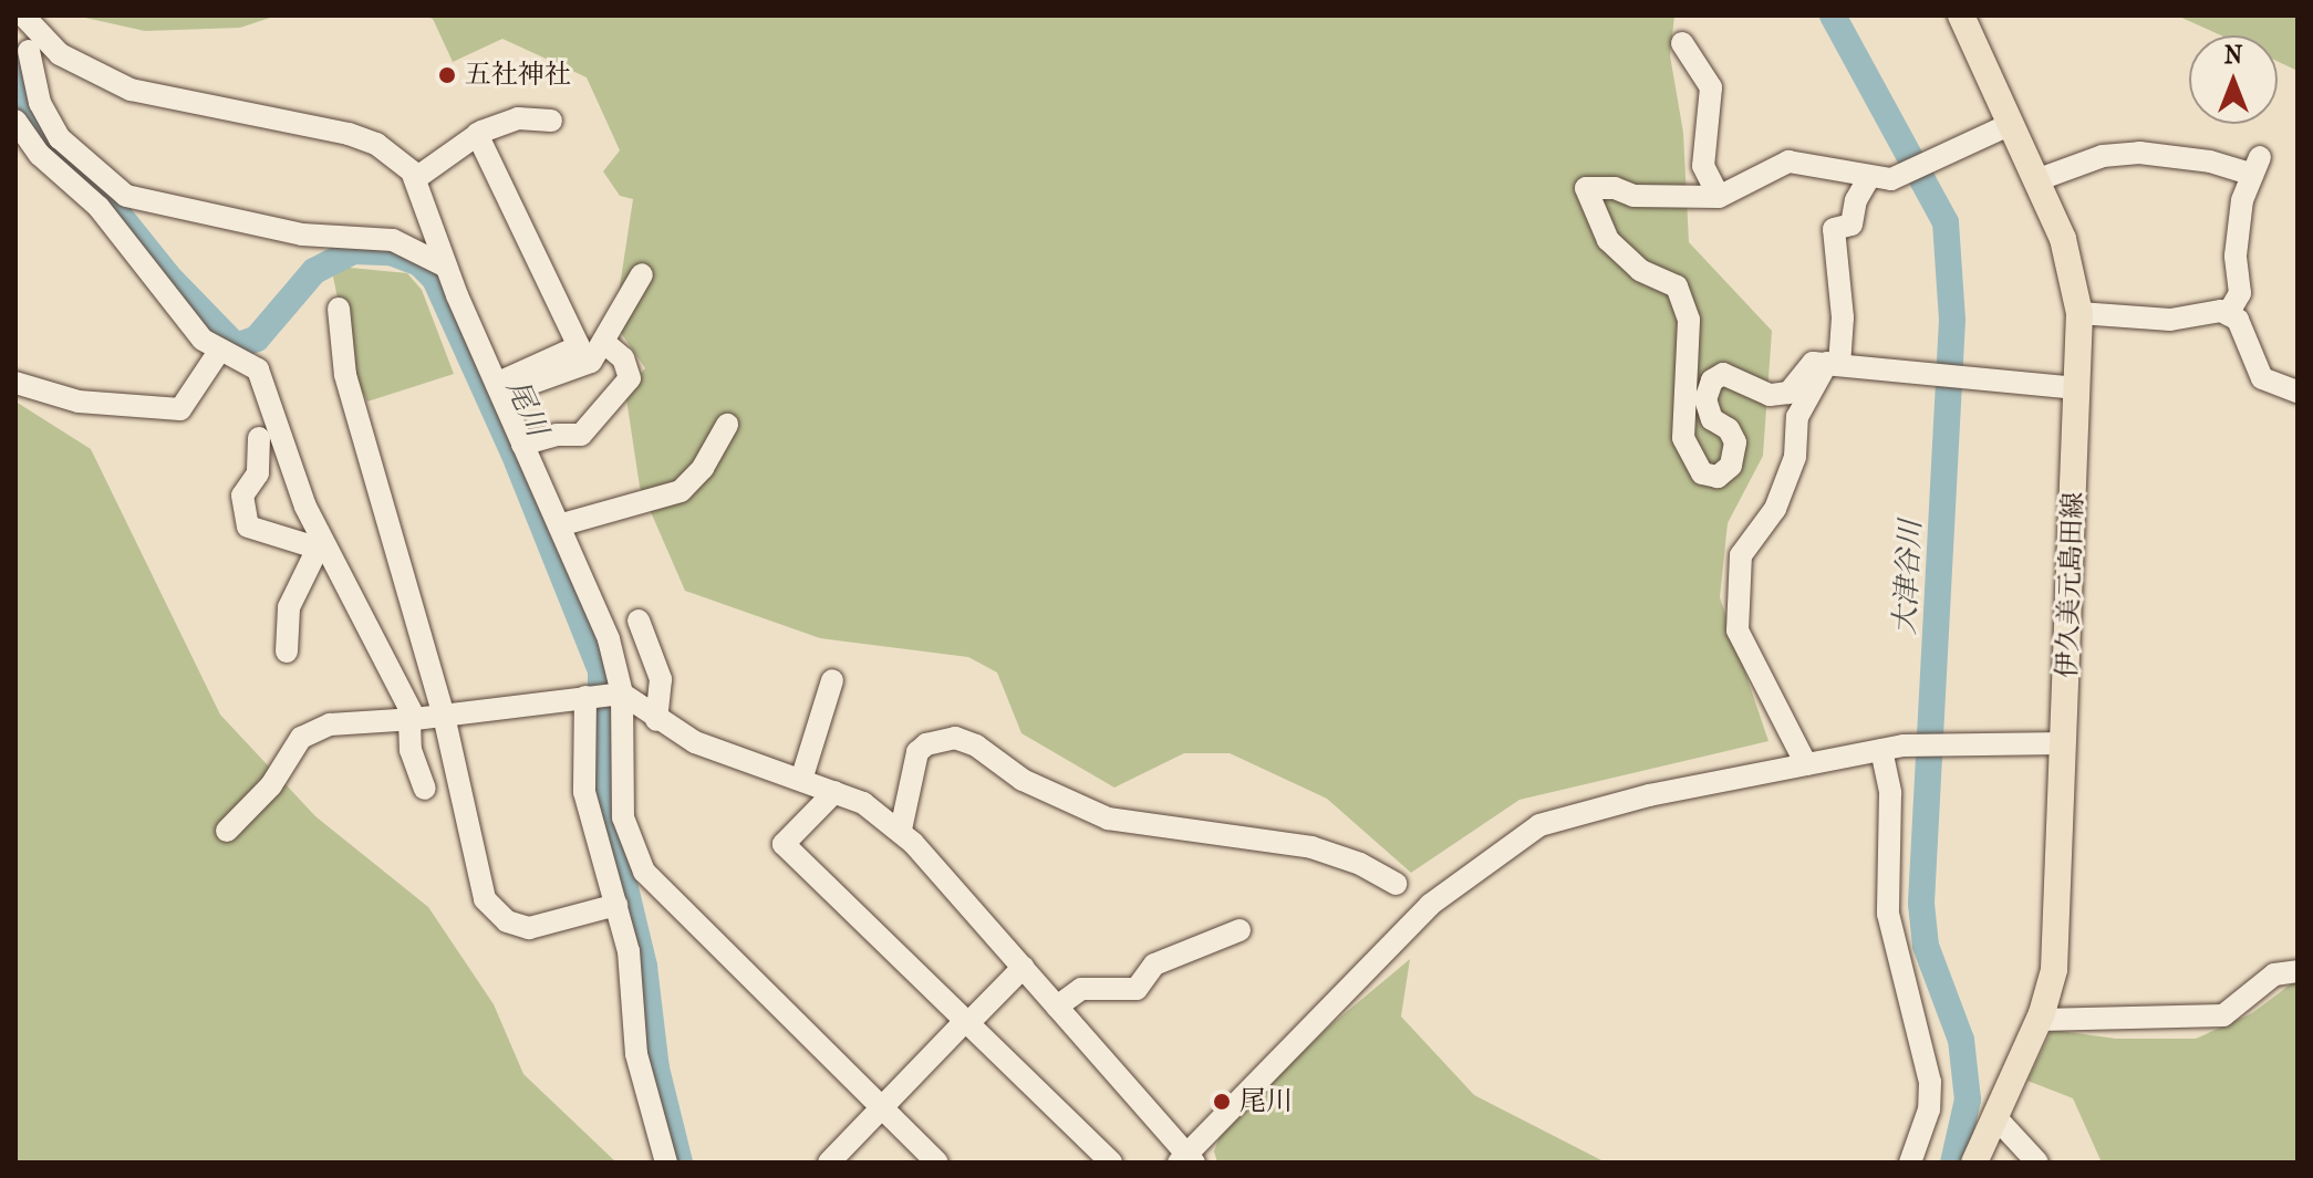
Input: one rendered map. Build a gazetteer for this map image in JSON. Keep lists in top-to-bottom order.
{
  "streets": {
    "main road": ["伊久美元島田線"]
  },
  "water": ["尾川", "大津谷川"],
  "places": ["五社神社", "尾川"],
  "north": "top"
}
